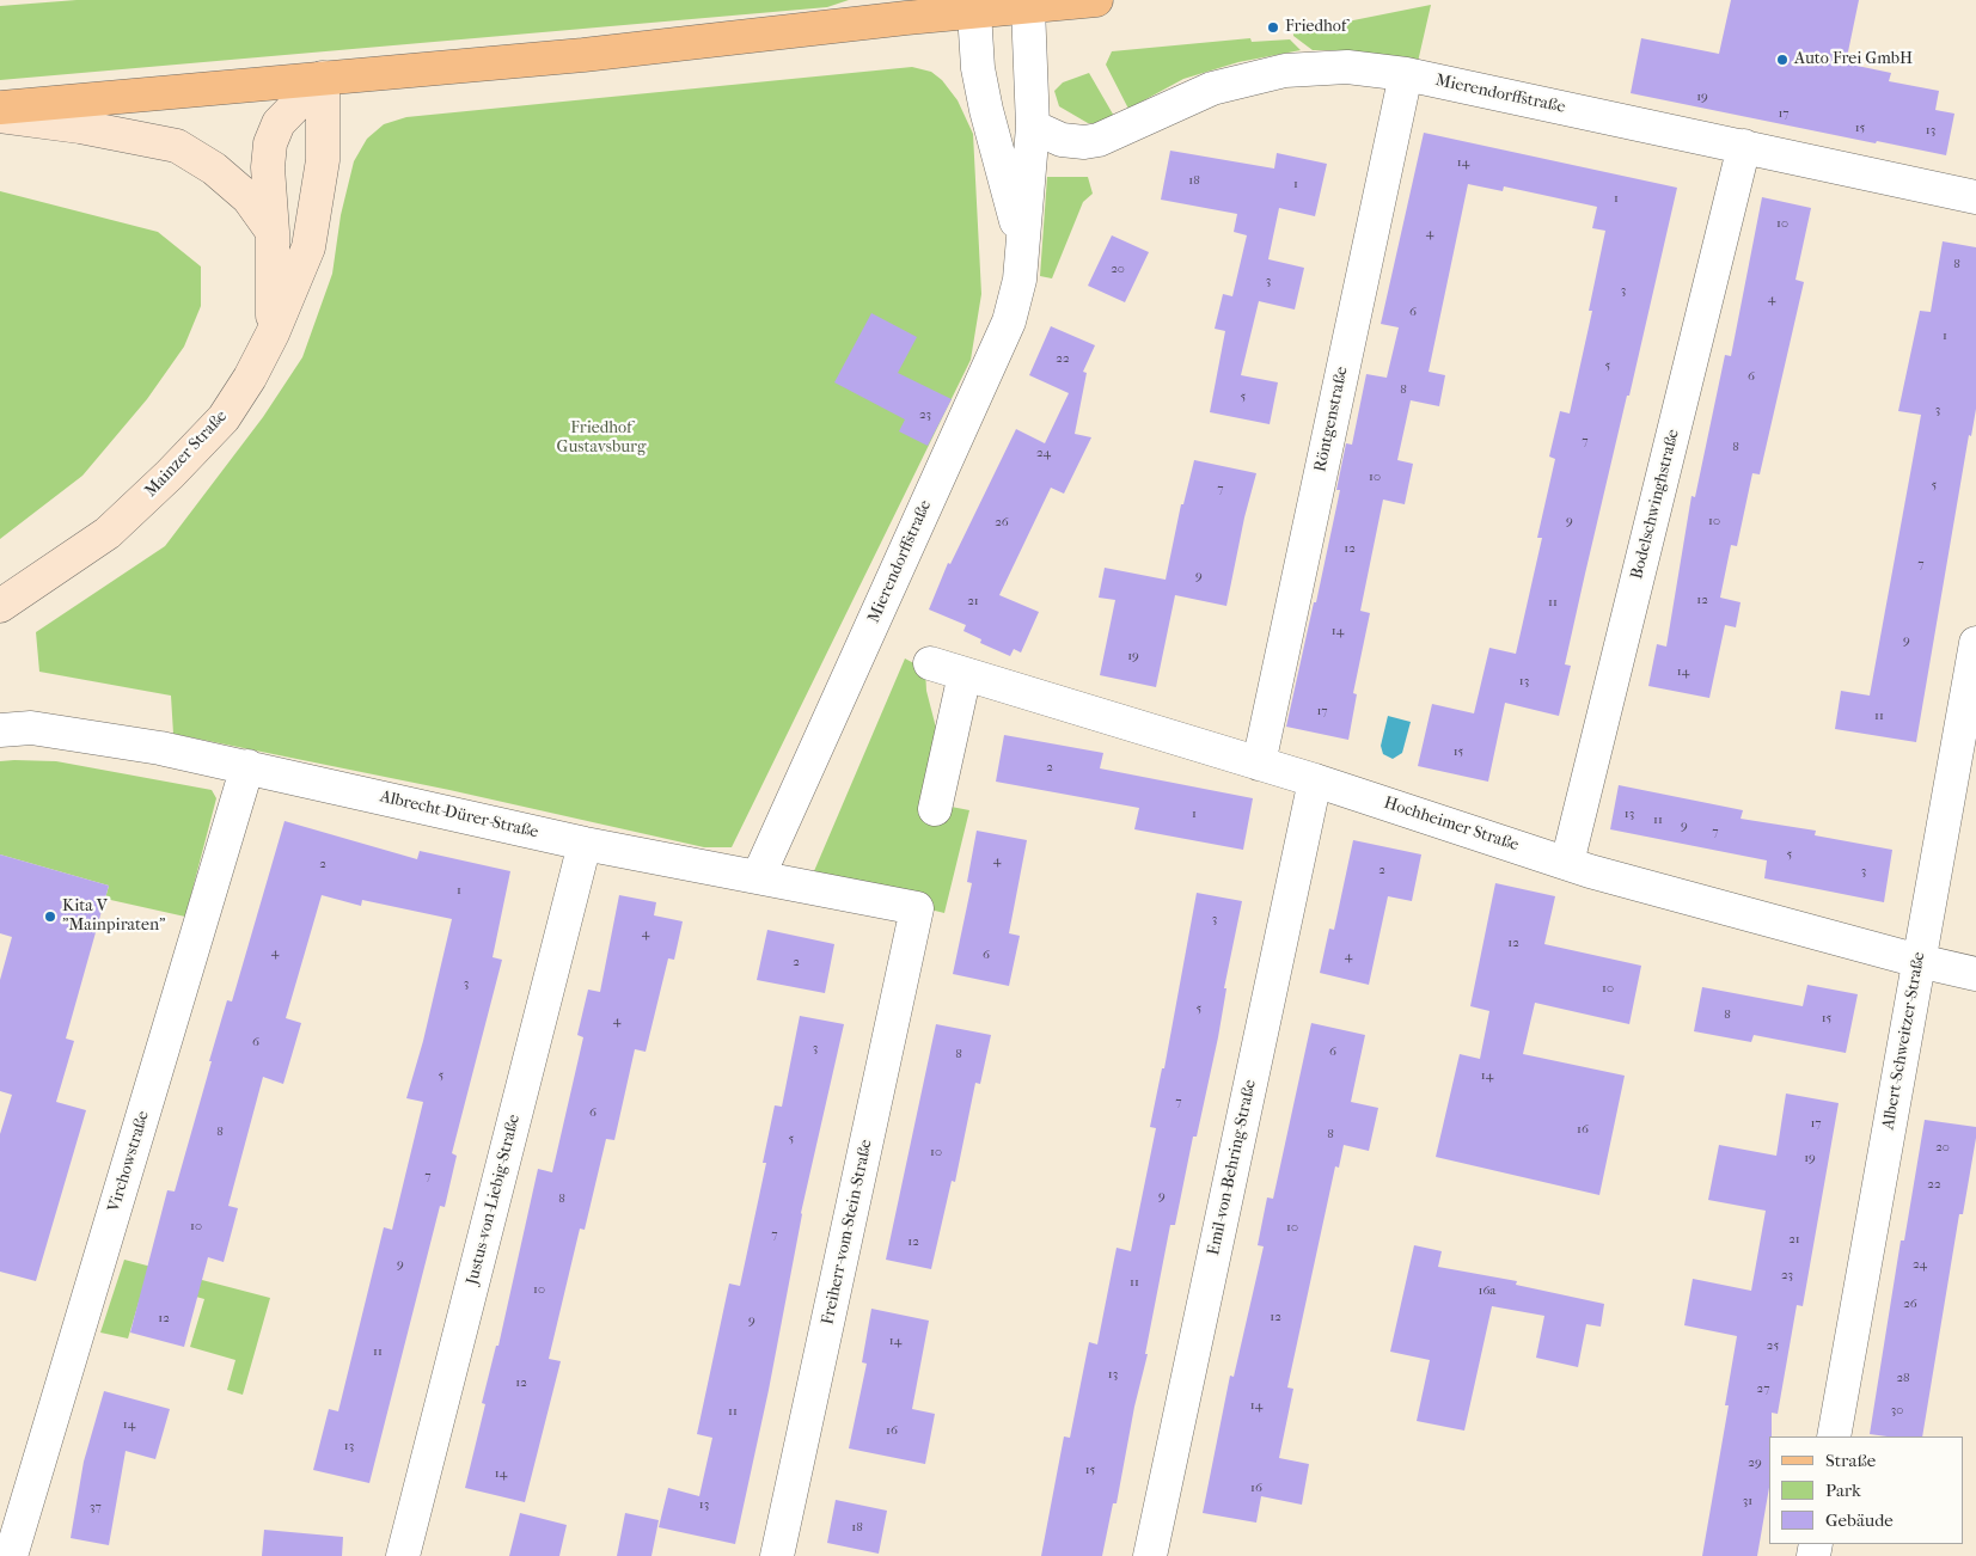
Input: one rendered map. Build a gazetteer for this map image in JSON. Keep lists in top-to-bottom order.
{
  "streets": {
    "main road": ["Mainzer Straße"],
    "street": [
      "Mierendorffstraße",
      "Röntgenstraße",
      "Bodelschwinghstraße",
      "Albrecht-Dürer-Straße",
      "Hochheimer Straße",
      "Albert-Schweitzer-Straße",
      "Virchowstraße",
      "Emil-von-Behring-Straße",
      "Justus-von-Liebig-Straße",
      "Freiherr-vom-Stein-Straße"
    ]
  },
  "crossings": [
    ["Mierendorffstraße", "Röntgenstraße"],
    ["Mierendorffstraße", "Bodelschwinghstraße"],
    ["Mierendorffstraße", "Albrecht-Dürer-Straße"],
    ["Röntgenstraße", "Hochheimer Straße"],
    ["Bodelschwinghstraße", "Hochheimer Straße"],
    ["Albrecht-Dürer-Straße", "Virchowstraße"],
    ["Albrecht-Dürer-Straße", "Justus-von-Liebig-Straße"],
    ["Albrecht-Dürer-Straße", "Freiherr-vom-Stein-Straße"],
    ["Hochheimer Straße", "Albert-Schweitzer-Straße"],
    ["Hochheimer Straße", "Emil-von-Behring-Straße"]
  ],
  "parks": ["Friedhof Gustavsburg"],
  "places": ["Friedhof", "Auto Frei GmbH", "Kita V \"Mainpiraten\""],
  "house_numbers": [
    "19",
    "17",
    "15",
    "13",
    "14",
    "18",
    "1",
    "1",
    "10",
    "4",
    "8",
    "20",
    "3",
    "3",
    "4",
    "6",
    "1",
    "22",
    "5",
    "6",
    "8",
    "5",
    "3",
    "23",
    "7",
    "8",
    "24",
    "10",
    "5",
    "7",
    "9",
    "10",
    "26",
    "12",
    "7",
    "9",
    "12",
    "21",
    "11",
    "14",
    "9",
    "19",
    "14",
    "13",
    "17",
    "11",
    "15",
    "2",
    "1",
    "13",
    "11",
    "9",
    "7",
    "5",
    "4",
    "2",
    "2",
    "3",
    "1",
    "3",
    "4",
    "12",
    "4",
    "6",
    "4",
    "2",
    "3",
    "10",
    "5",
    "8",
    "15",
    "4",
    "6",
    "3",
    "6",
    "8",
    "5",
    "14",
    "7",
    "6",
    "17",
    "16",
    "8",
    "8",
    "5",
    "20",
    "10",
    "19",
    "7",
    "22",
    "9",
    "8",
    "10",
    "10",
    "7",
    "21",
    "12",
    "9",
    "24",
    "23",
    "11",
    "10",
    "16a",
    "26",
    "12",
    "12",
    "9",
    "14",
    "25",
    "11",
    "13",
    "28",
    "12",
    "27",
    "14",
    "30",
    "11",
    "14",
    "16",
    "13",
    "29",
    "15",
    "14",
    "16",
    "31",
    "13",
    "37",
    "18"
  ],
  "legend": ["Straße", "Park", "Gebäude"]
}
